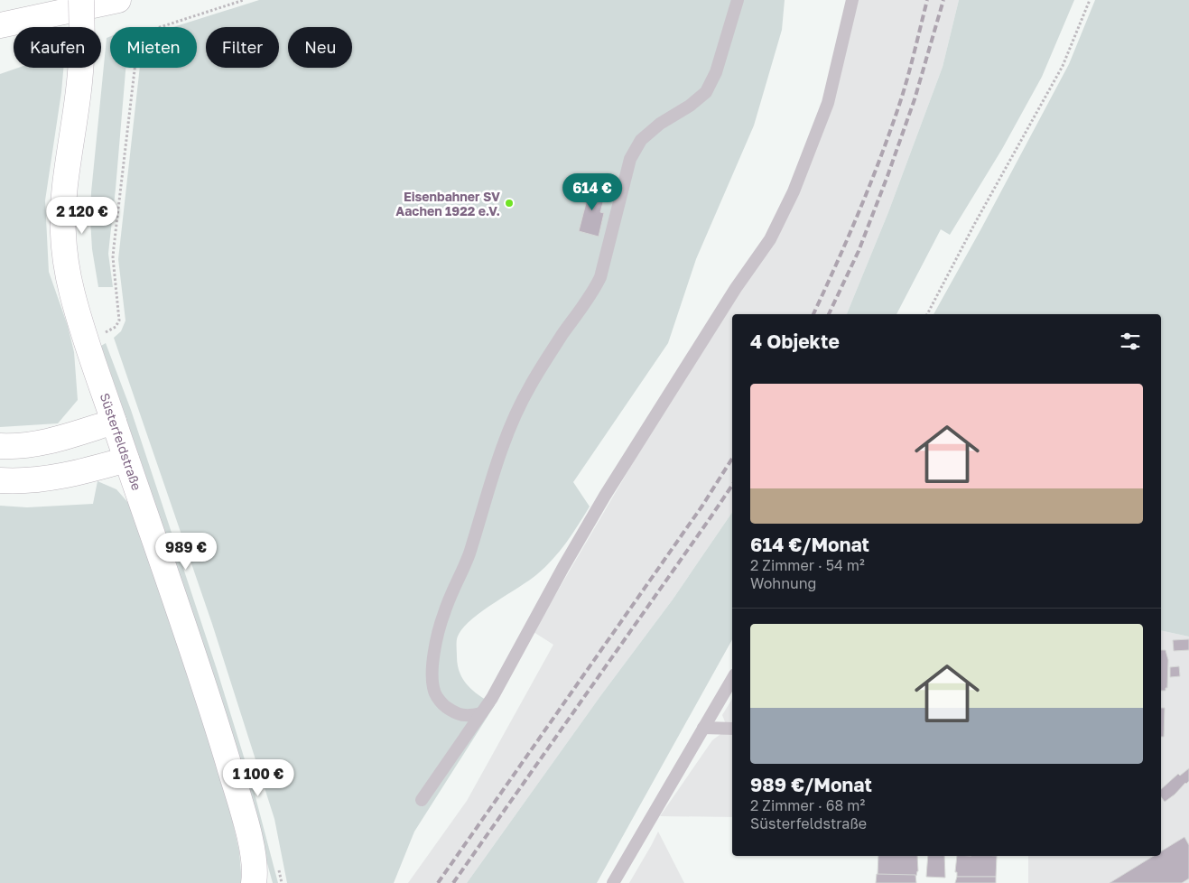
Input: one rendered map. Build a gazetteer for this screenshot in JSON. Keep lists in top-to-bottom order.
{
  "streets": {
    "main road": ["Süsterfeldstraße"]
  },
  "places": ["Eisenbahner SV Aachen 1922 e.V."],
  "page": {
    "chip": [
      "Kaufen",
      "Mieten",
      "Filter",
      "Neu"
    ],
    "price": [
      "614 €",
      "2 120 €",
      "989 €",
      "1 100 €"
    ],
    "heading": "4 Objekte",
    "list": [
      {
        "name": "614 €/Monat",
        "note": "2 Zimmer · 54 m² · Wohnung"
      },
      {
        "name": "989 €/Monat",
        "note": "2 Zimmer · 68 m² · Süsterfeldstraße"
      }
    ]
  }
}
